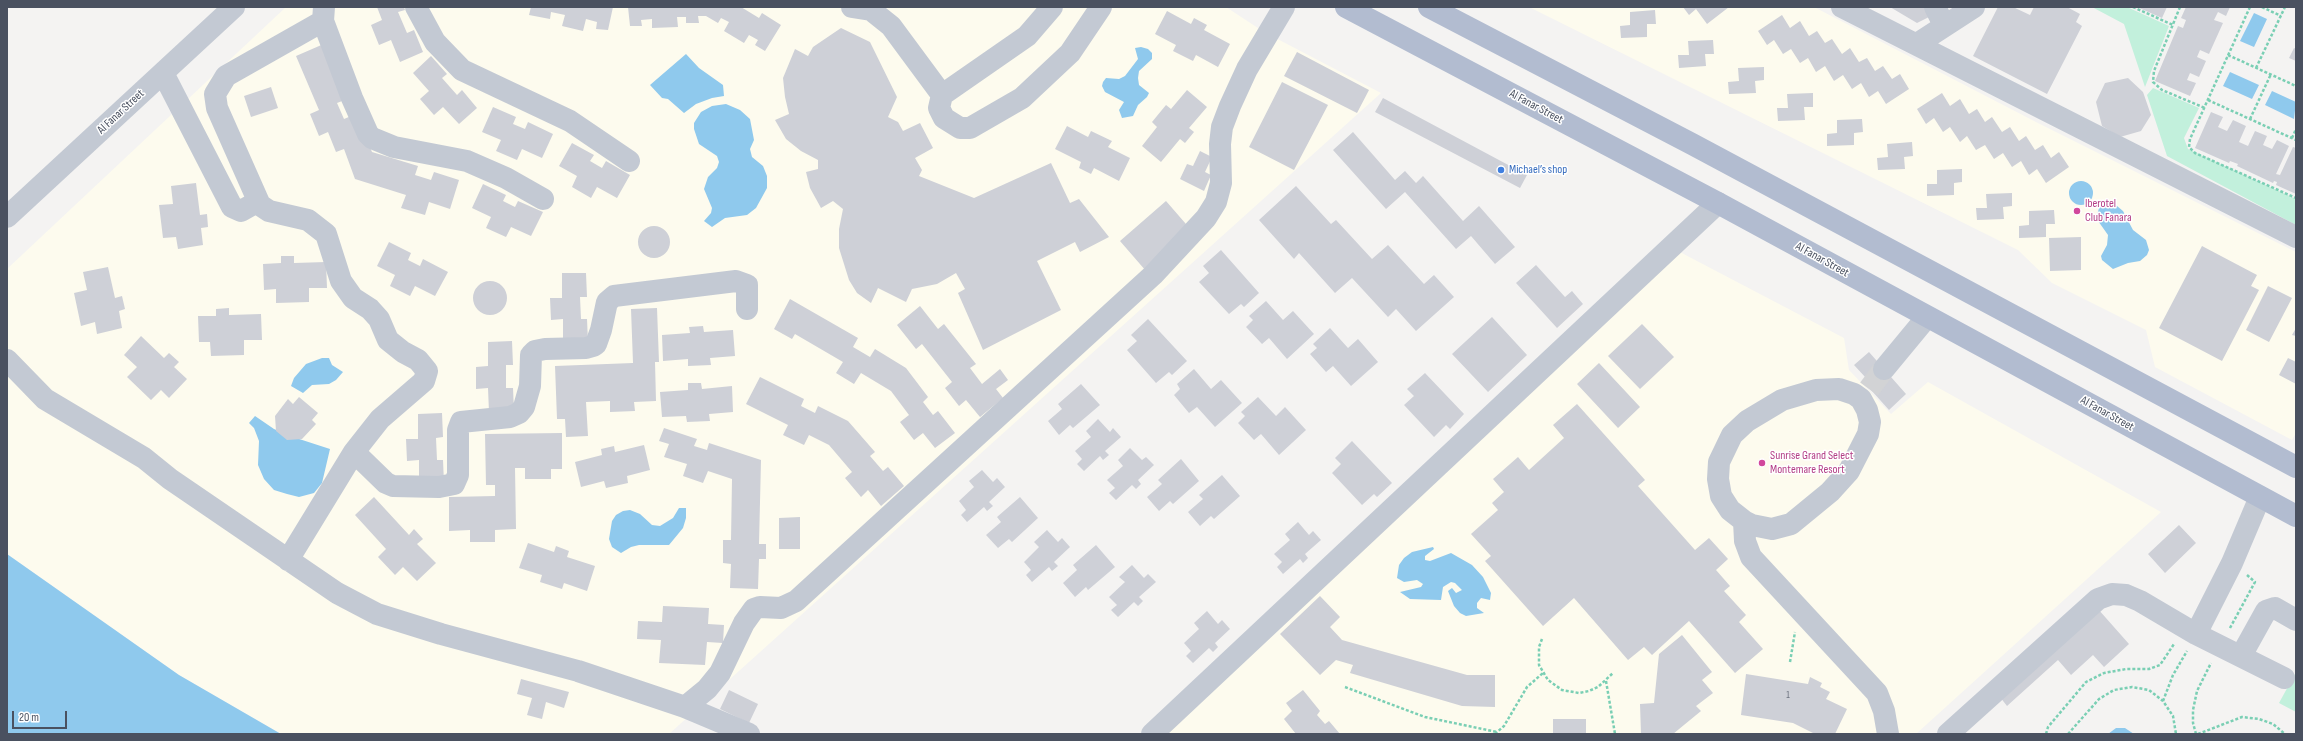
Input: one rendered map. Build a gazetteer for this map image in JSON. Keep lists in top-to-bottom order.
{
  "streets": {
    "main road": ["Al Fanar Street"]
  },
  "places": ["Michael’s shop", "Iberotel Club Fanara", "Sunrise Grand Select Montemare Resort"],
  "house_numbers": ["1"],
  "scale_bar": "20 m"
}
